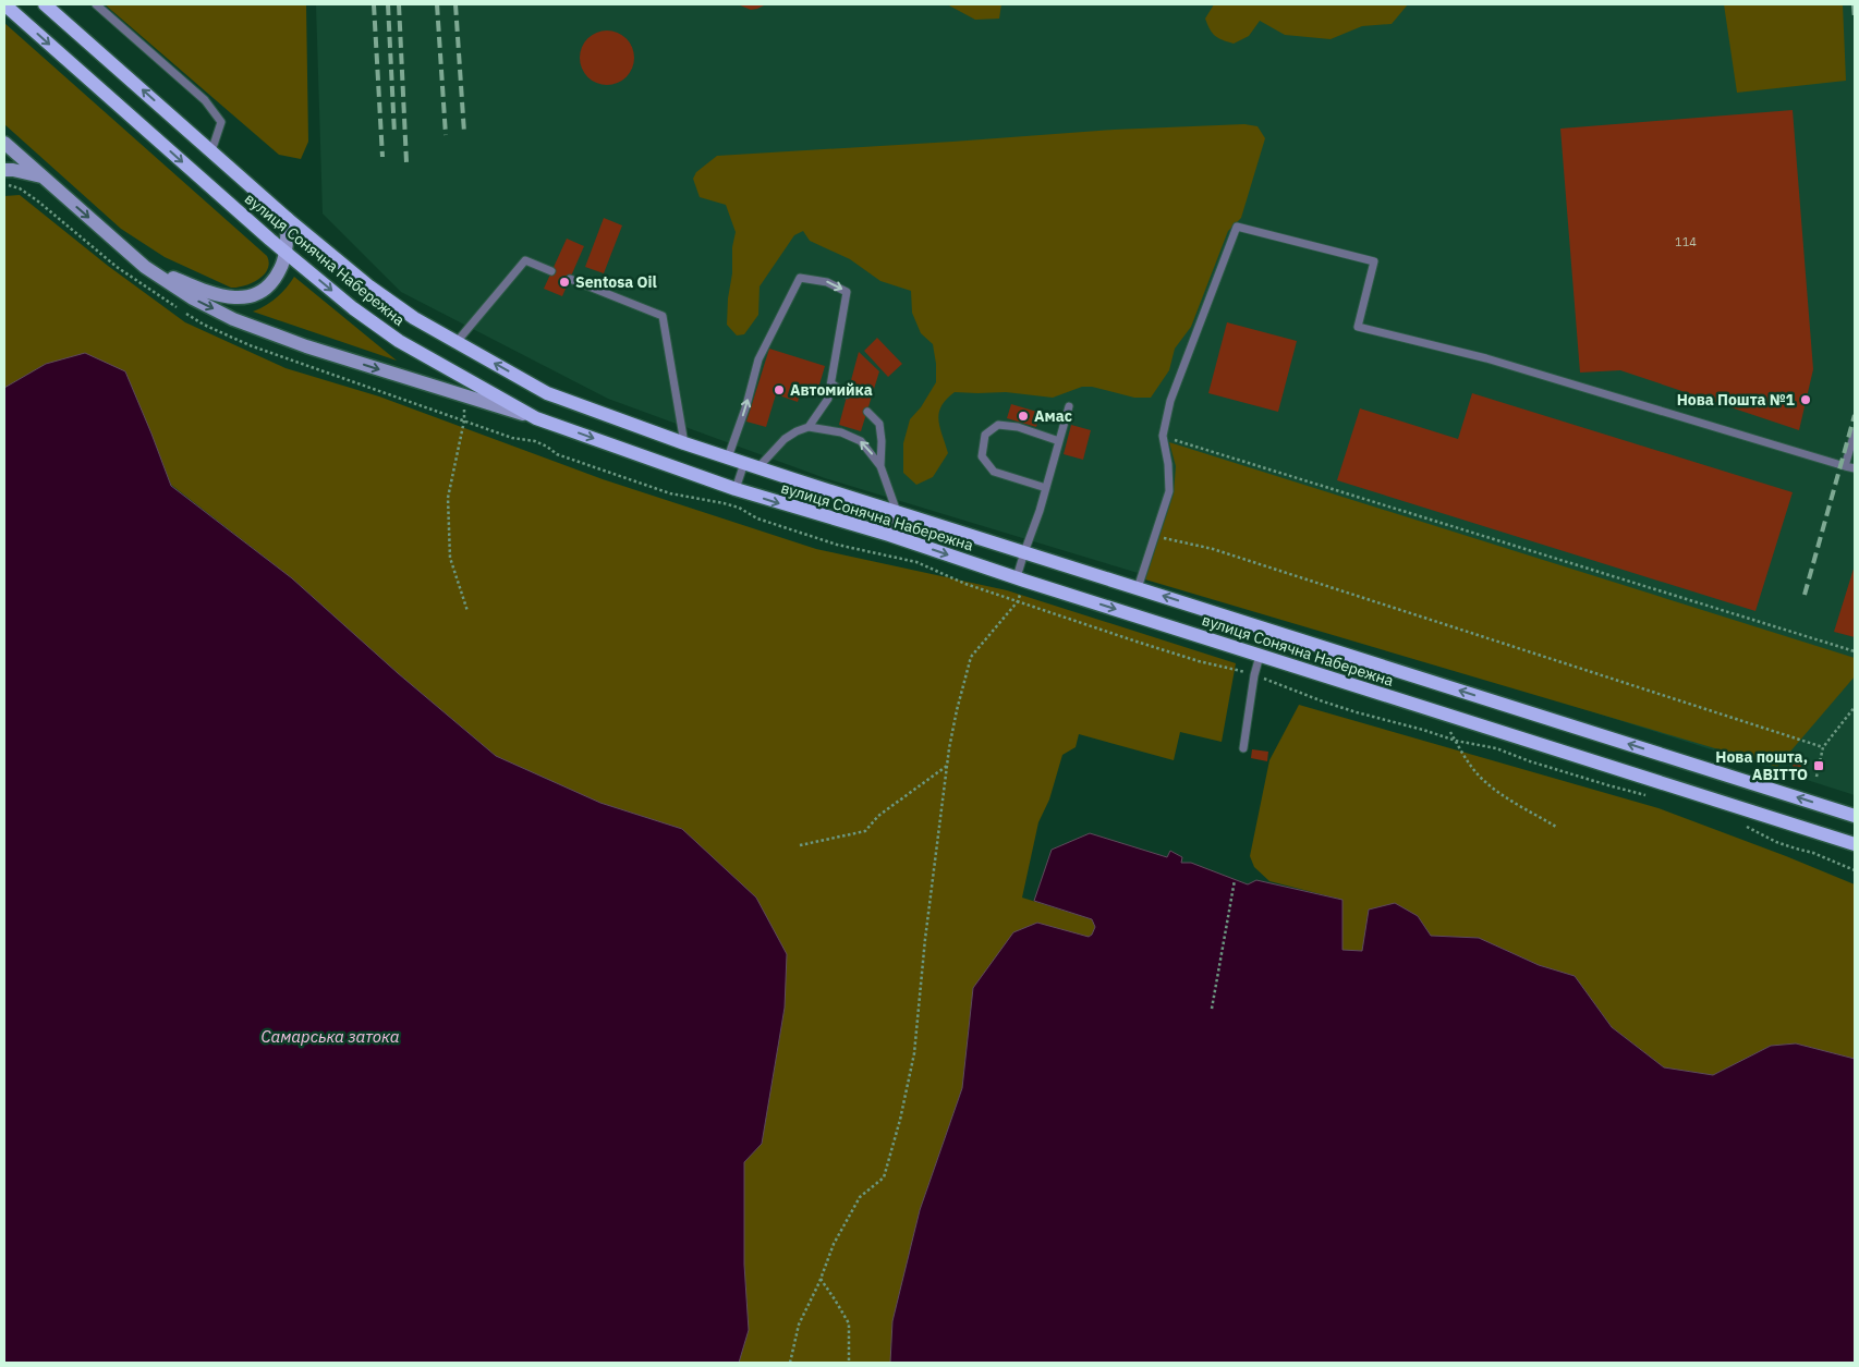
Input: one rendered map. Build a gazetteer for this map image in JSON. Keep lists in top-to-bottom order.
{
  "streets": {
    "main road": ["вулиця Сонячна Набережна"]
  },
  "water": ["Самарська затока"],
  "places": {
    "other": [
      "Sentosa Oil",
      "Автомийка",
      "Нова Пошта №1",
      "Амас"
    ],
    "transit": ["Нова пошта, АВІТТО"]
  },
  "house_numbers": ["114"]
}
